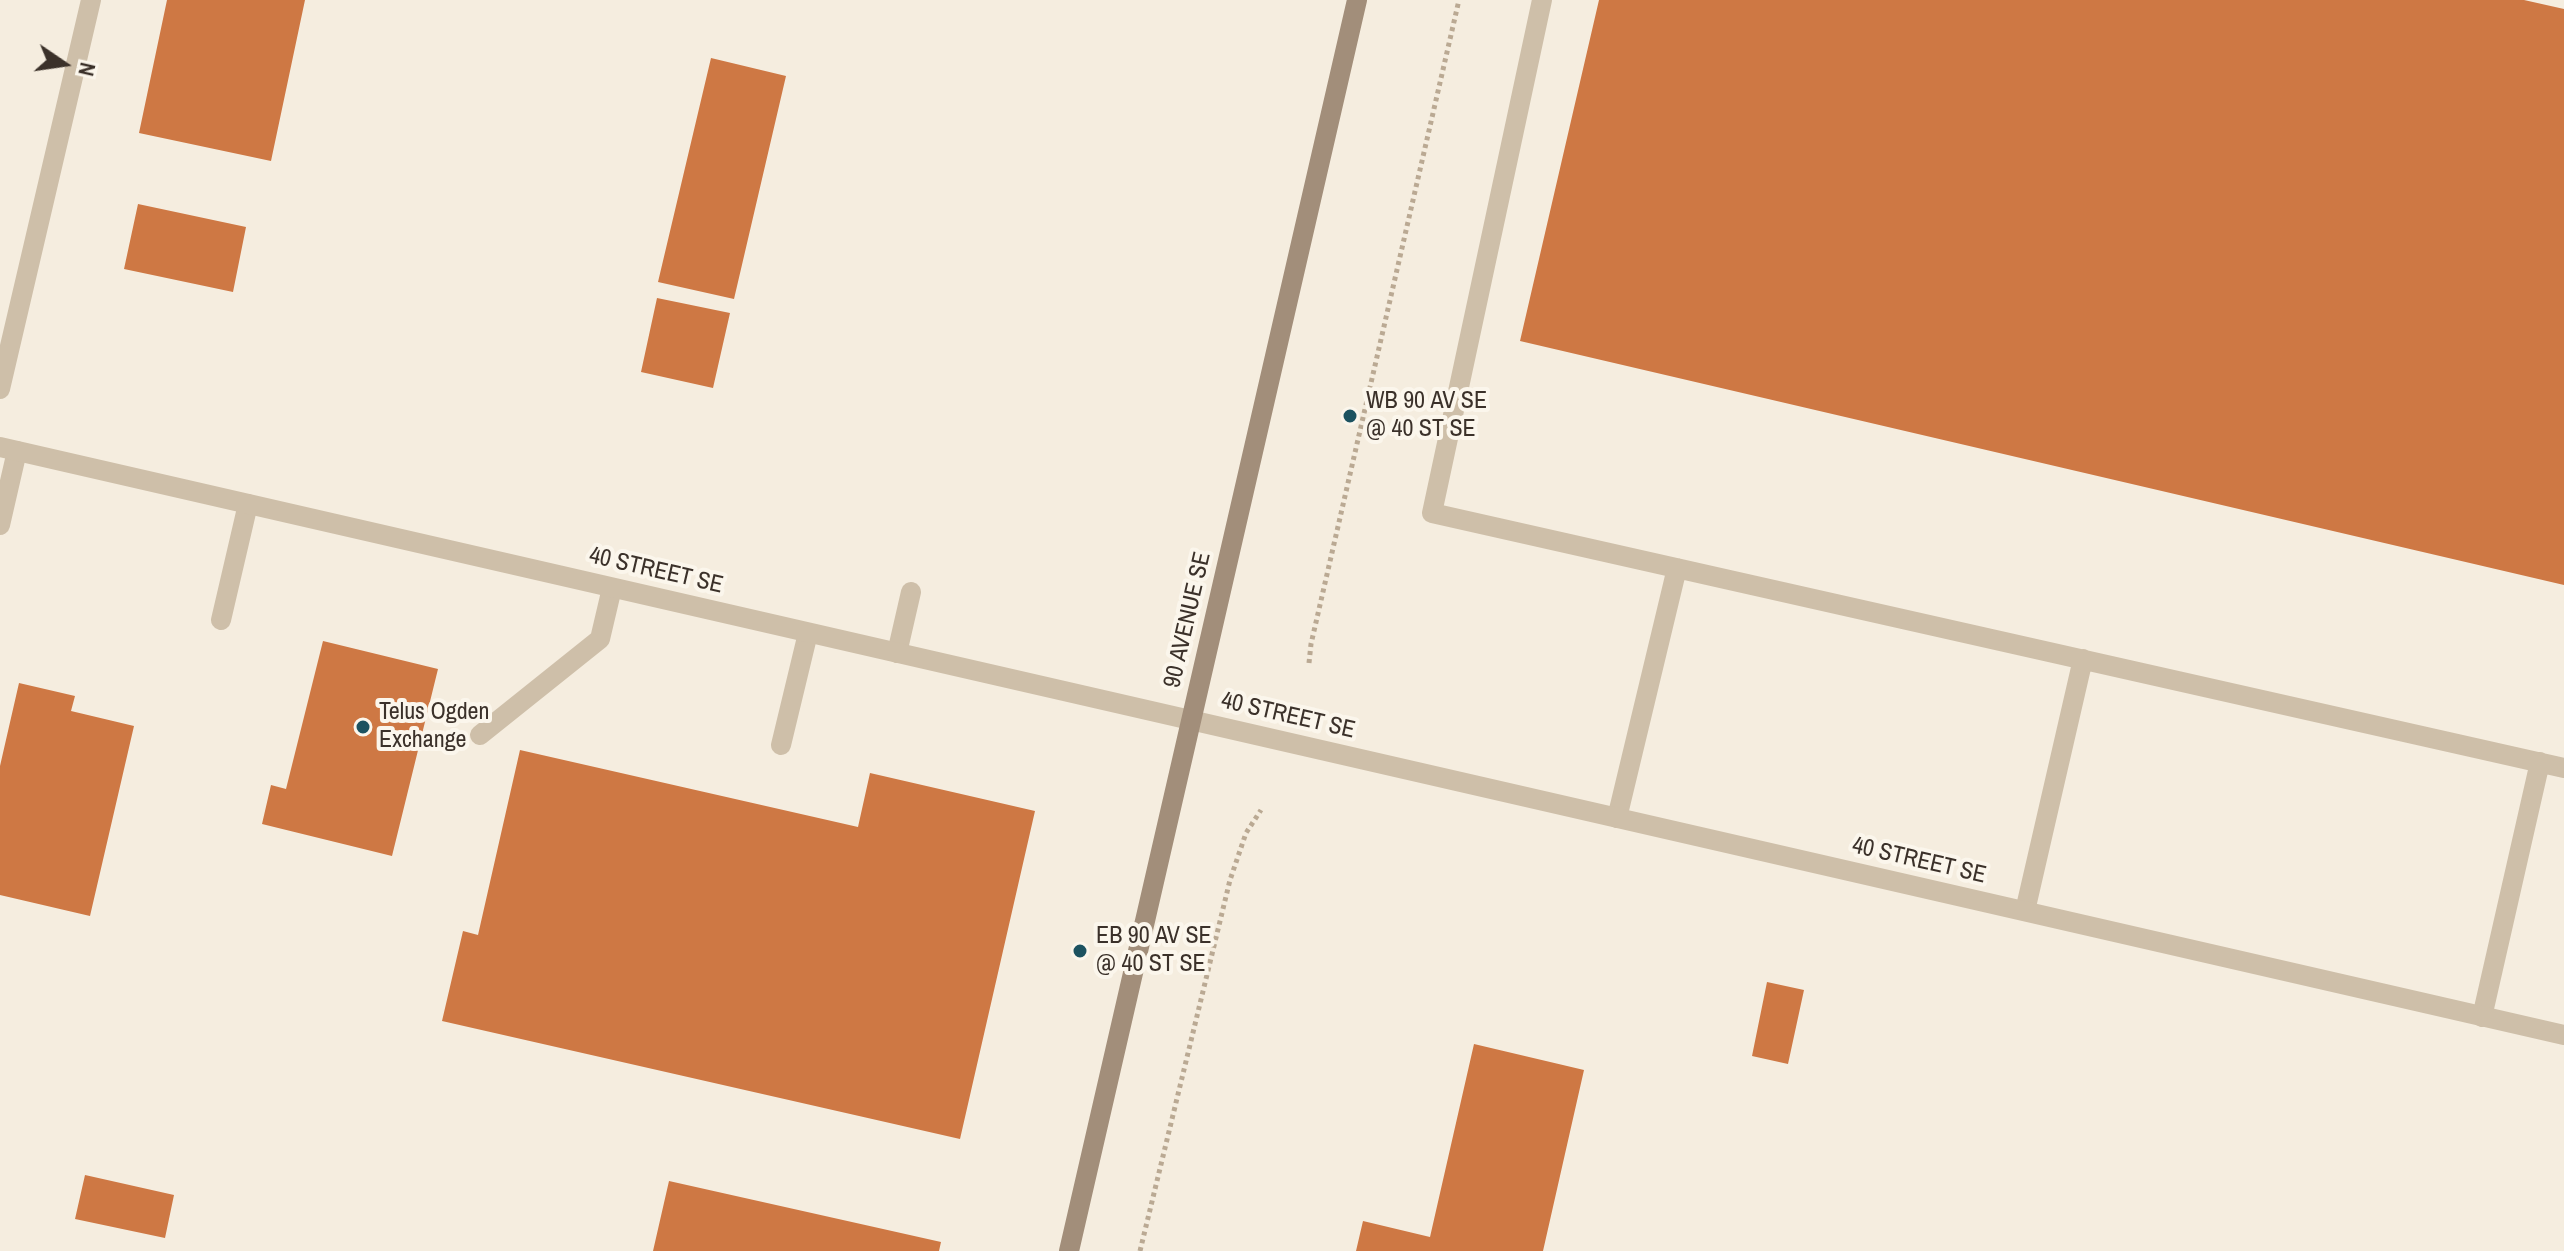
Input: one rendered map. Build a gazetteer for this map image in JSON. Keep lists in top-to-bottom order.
{
  "streets": {
    "street": ["40 STREET SE", "90 AVENUE SE"]
  },
  "crossings": [
    ["40 STREET SE", "90 AVENUE SE"]
  ],
  "places": ["WB 90 AV SE @ 40 ST SE", "Telus Ogden Exchange", "EB 90 AV SE @ 40 ST SE"],
  "north": "right"
}
